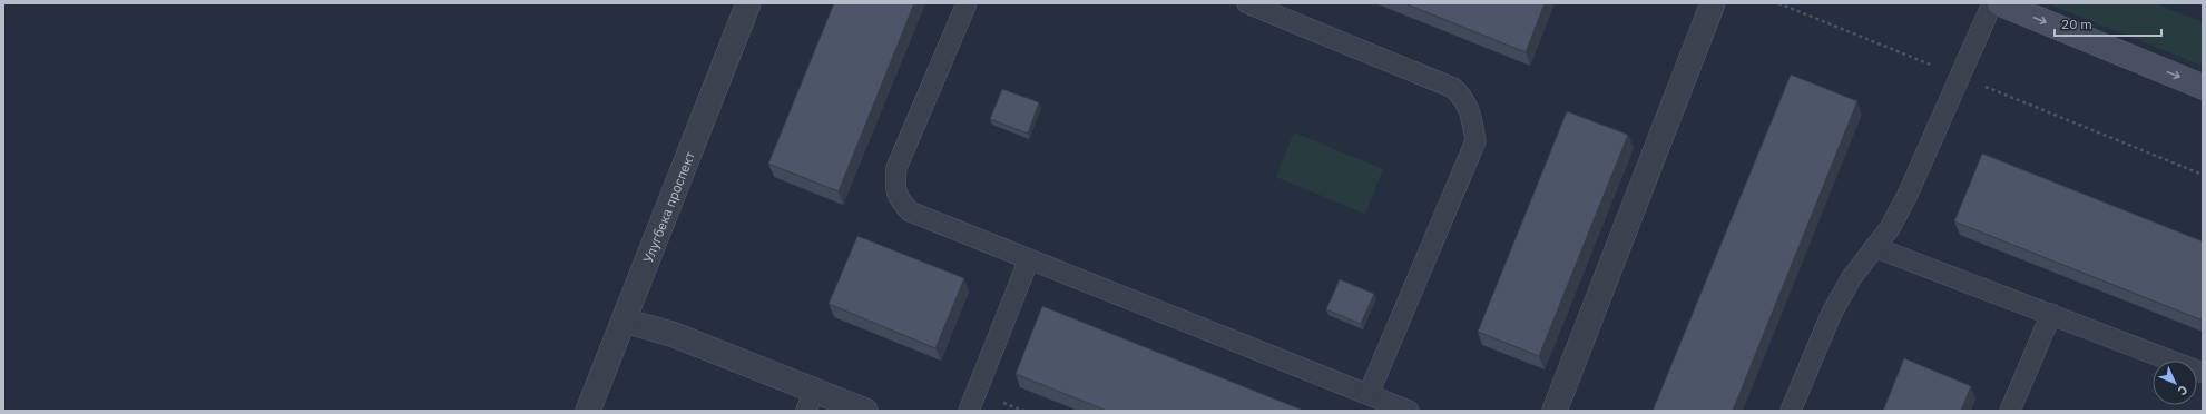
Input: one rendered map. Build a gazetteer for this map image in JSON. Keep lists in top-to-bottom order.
{
  "streets": {
    "street": ["Улугбека проспект"]
  },
  "scale_bar": "20 m",
  "north": "bottom right"
}
